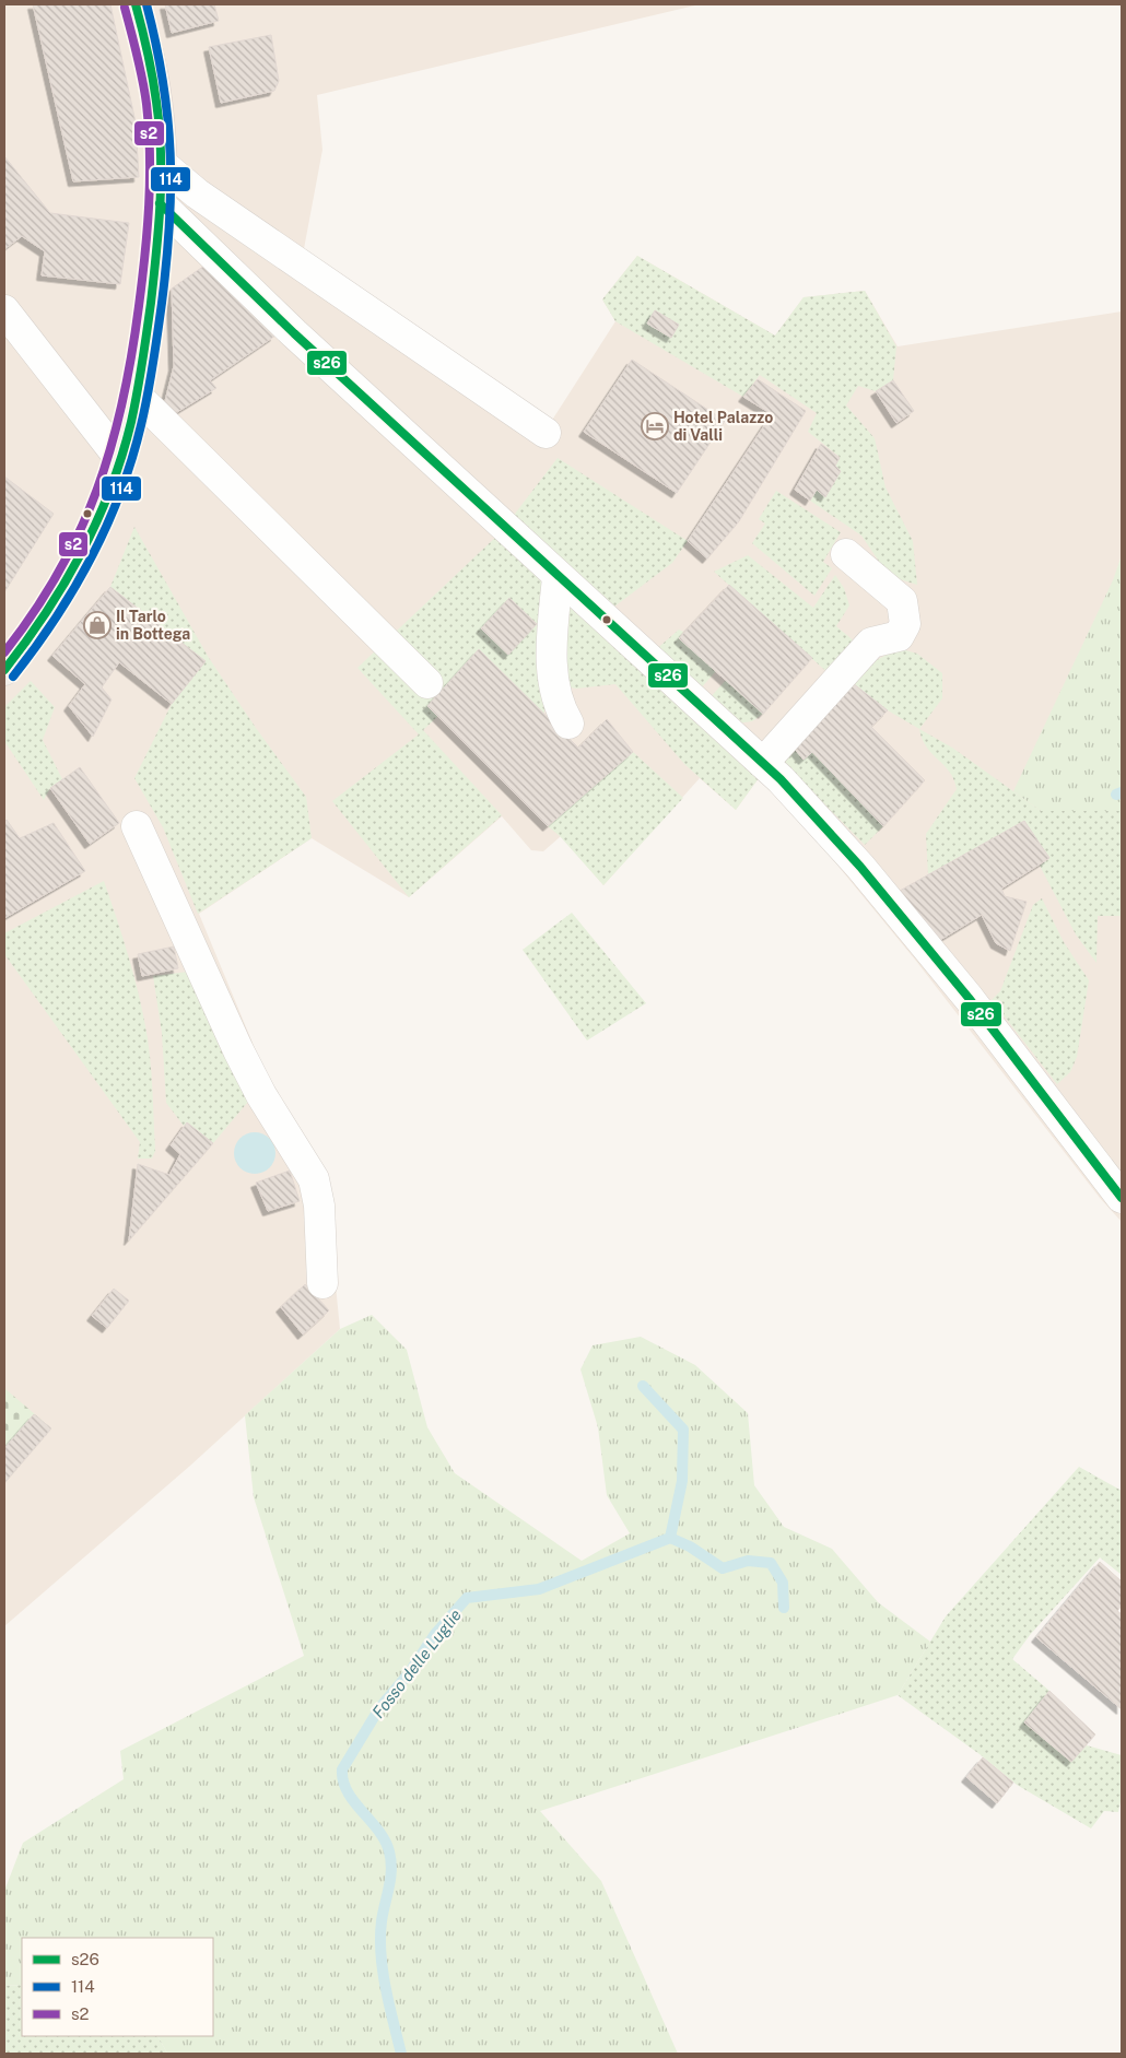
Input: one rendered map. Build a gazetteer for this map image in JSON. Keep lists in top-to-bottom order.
{
  "water": ["Fosso delle Luglie"],
  "places": {
    "hotel": ["Hotel Palazzo di Valli"],
    "shop": ["Il Tarlo in Bottega"]
  },
  "lines": ["transit line s26", "transit line 114", "transit line s2"],
  "legend": ["s26", "114", "s2"]
}
